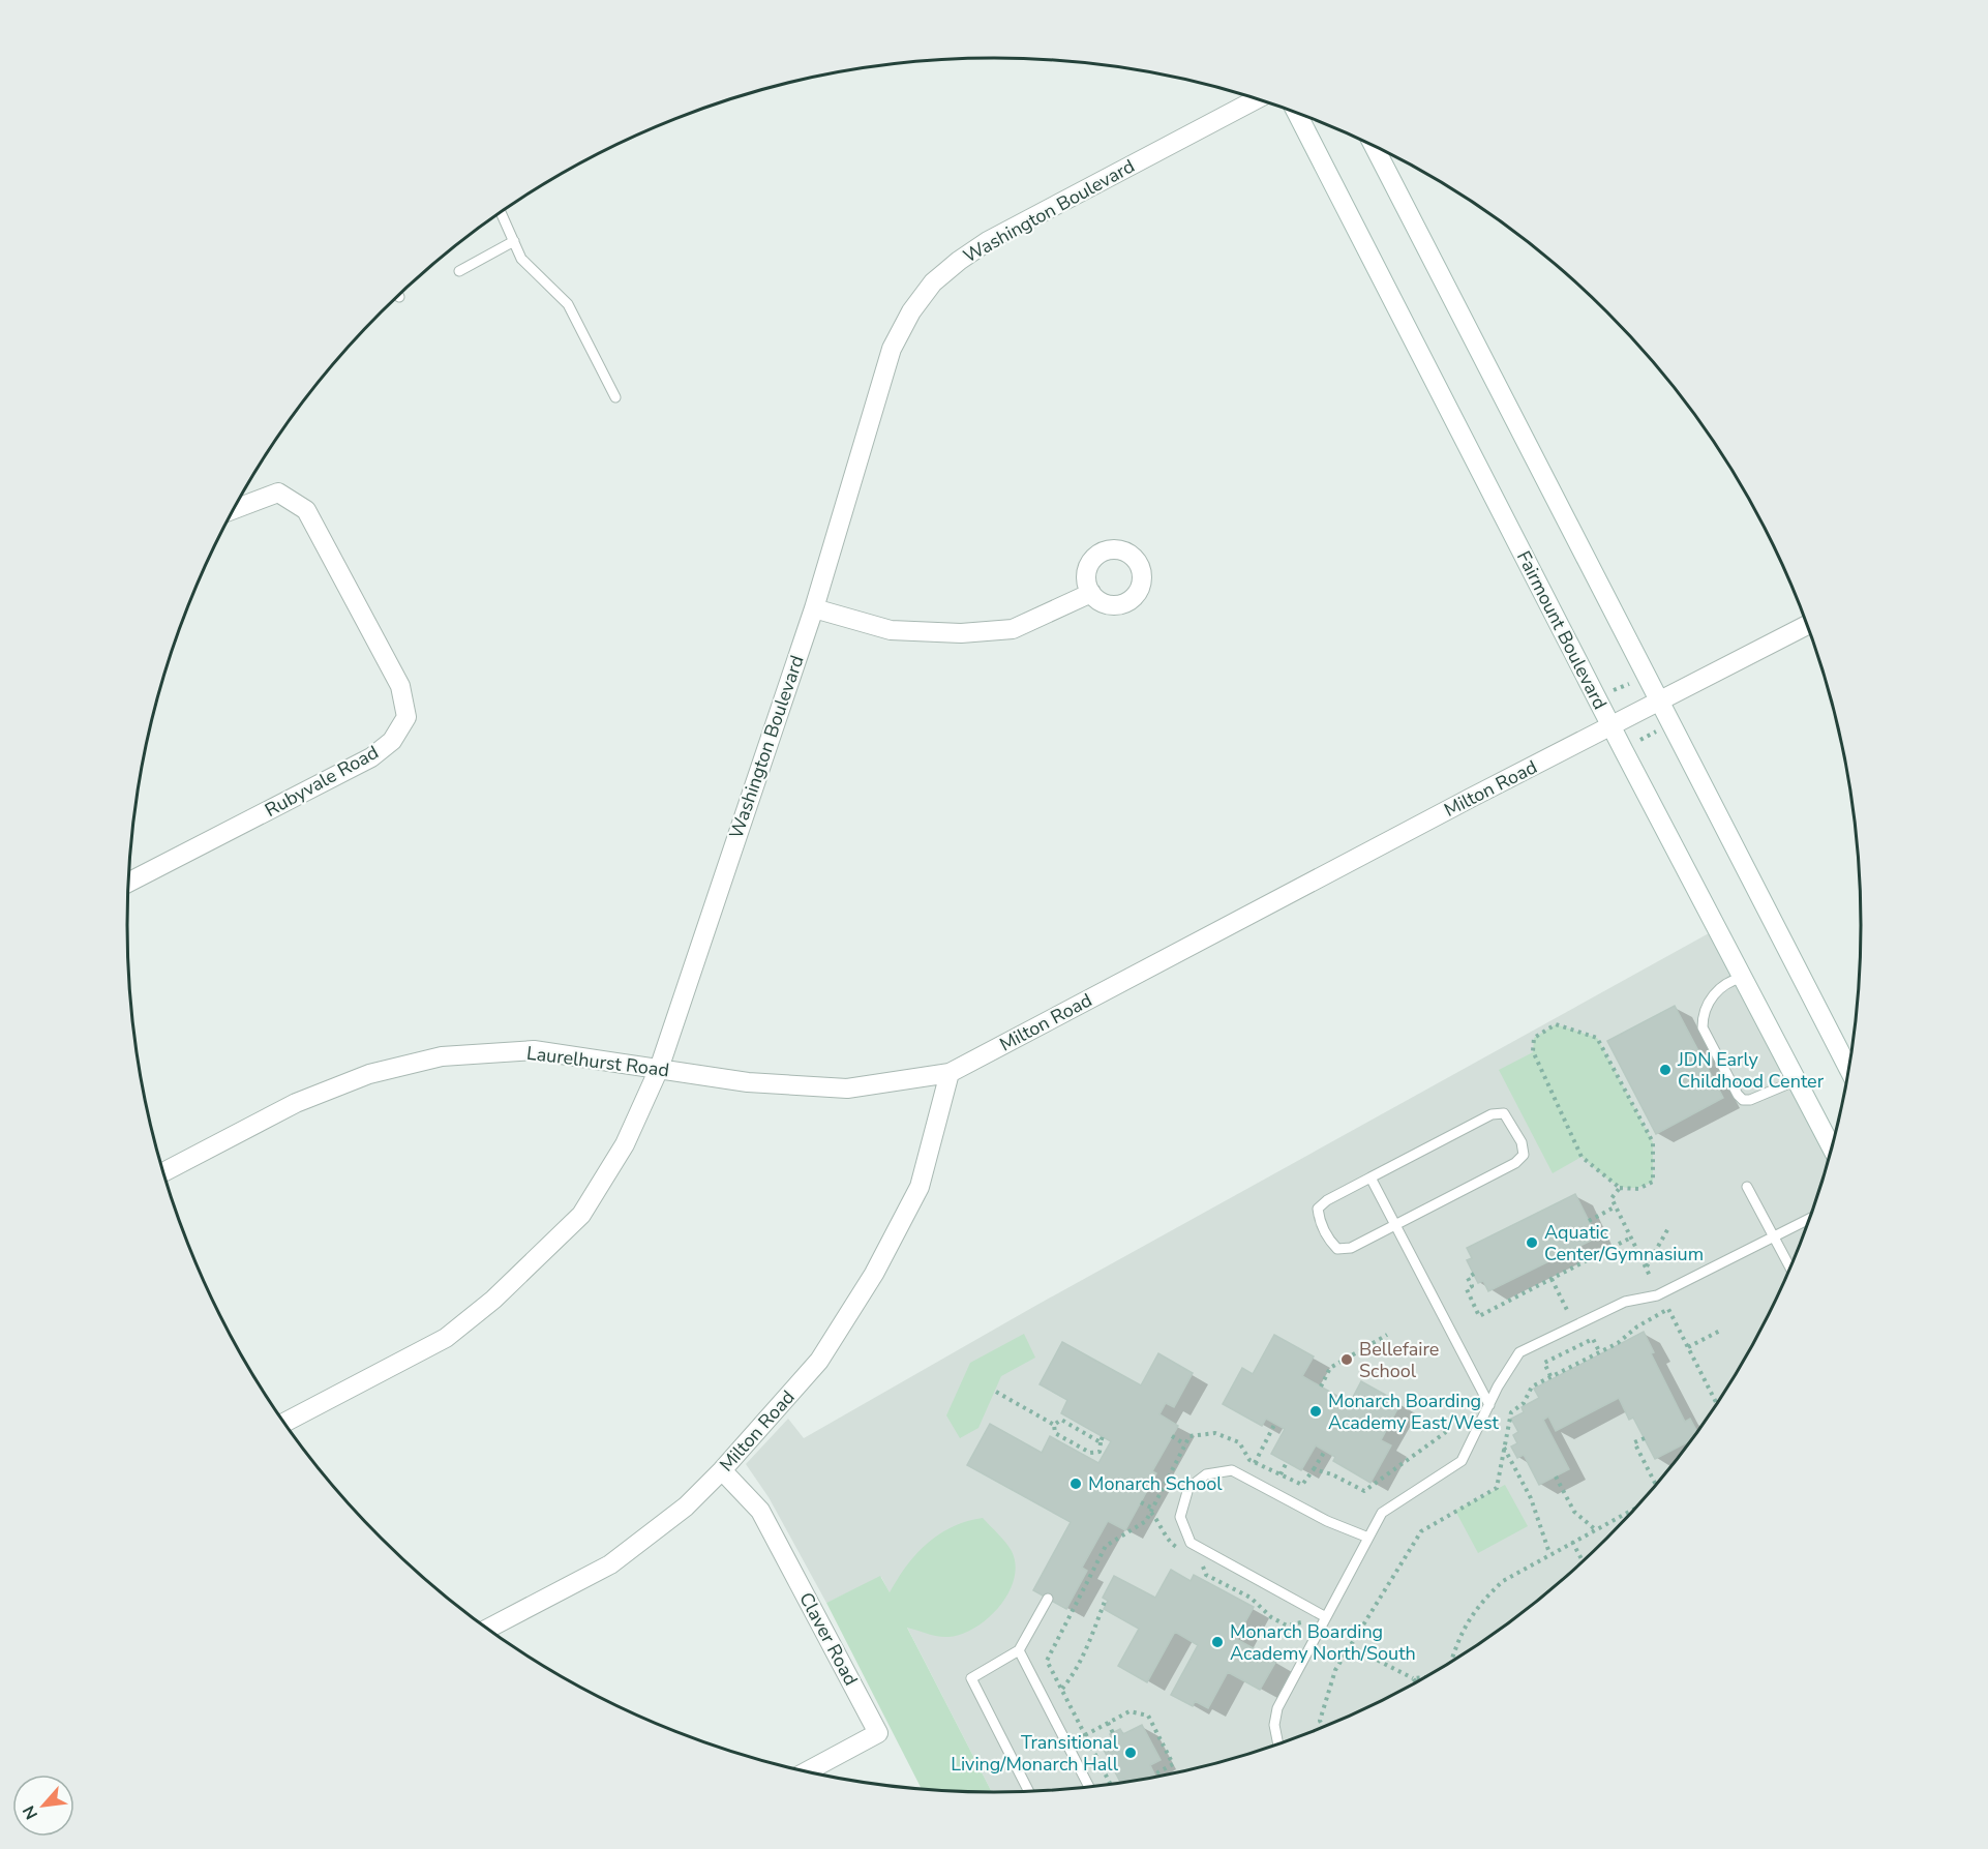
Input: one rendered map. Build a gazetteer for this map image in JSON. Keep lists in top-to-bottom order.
{
  "streets": {
    "street": [
      "Washington Boulevard",
      "Fairmount Boulevard",
      "Rubyvale Road",
      "Milton Road",
      "Laurelhurst Road",
      "Claver Road"
    ]
  },
  "crossings": [
    ["Washington Boulevard", "Laurelhurst Road"],
    ["Fairmount Boulevard", "Milton Road"],
    ["Milton Road", "Laurelhurst Road"],
    ["Milton Road", "Claver Road"]
  ],
  "places": [
    "JDN Early Childhood Center",
    "Aquatic Center/Gymnasium",
    "Bellefaire School",
    "Monarch Boarding Academy East/West",
    "Monarch School",
    "Monarch Boarding Academy North/South",
    "Transitional Living/Monarch Hall"
  ],
  "north": "bottom left"
}
